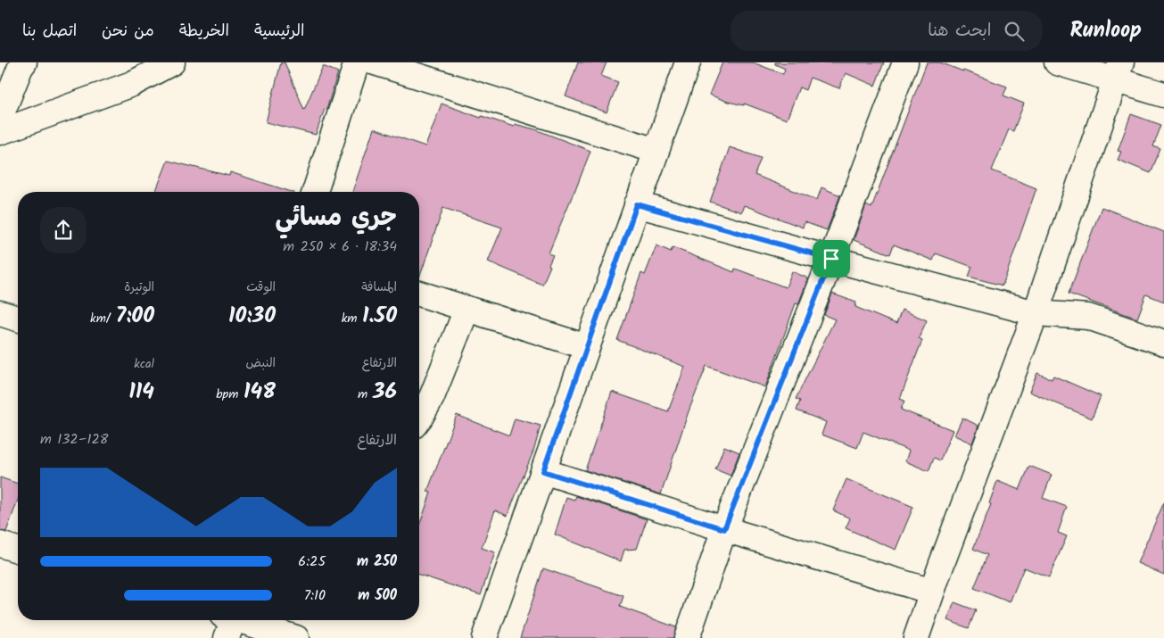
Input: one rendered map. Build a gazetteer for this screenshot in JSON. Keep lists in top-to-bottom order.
{
  "page": {
    "header": "Runloop",
    "search": "ابحث هنا",
    "nav": [
      "الرئيسية",
      "الخريطة",
      "من نحن",
      "اتصل بنا"
    ],
    "heading": ["جري مسائي", "18:34 · 6 × 250 m"],
    "stats": [
      ["المسافة", "1.50 km"],
      ["الوقت", "10:30"],
      ["الوتيرة", "7:00 /km"],
      ["الارتفاع", "36 m"],
      ["النبض", "148 bpm"],
      ["kcal", "114"]
    ],
    "chart": ["الارتفاع", "128–132 m"],
    "list": [
      {
        "name": "250 m",
        "note": "6:25"
      },
      {
        "name": "500 m",
        "note": "7:10"
      }
    ]
  }
}
